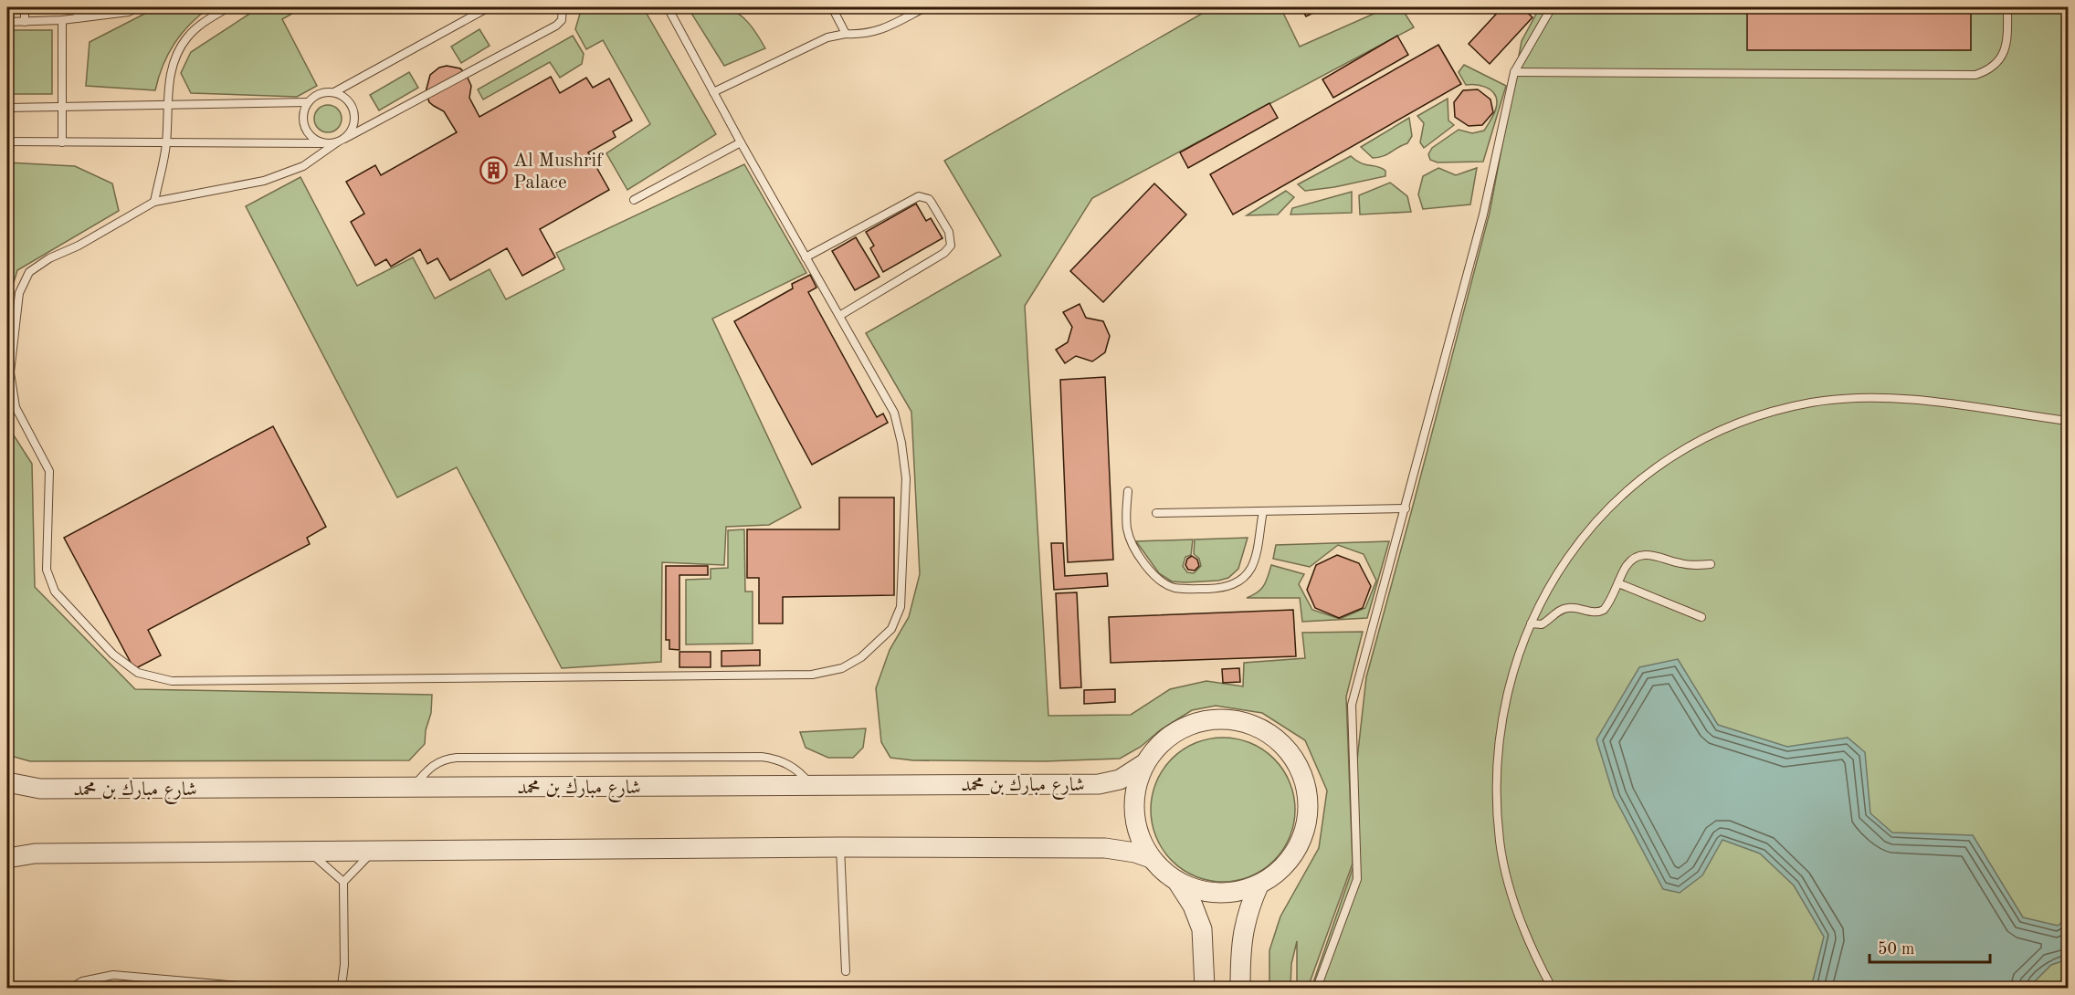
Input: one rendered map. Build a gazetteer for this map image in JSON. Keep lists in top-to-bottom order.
{
  "streets": {
    "street": ["شارع مبارك بن محمد"]
  },
  "places": {
    "building": ["Al Mushrif Palace"]
  },
  "scale_bar": "50 m"
}
